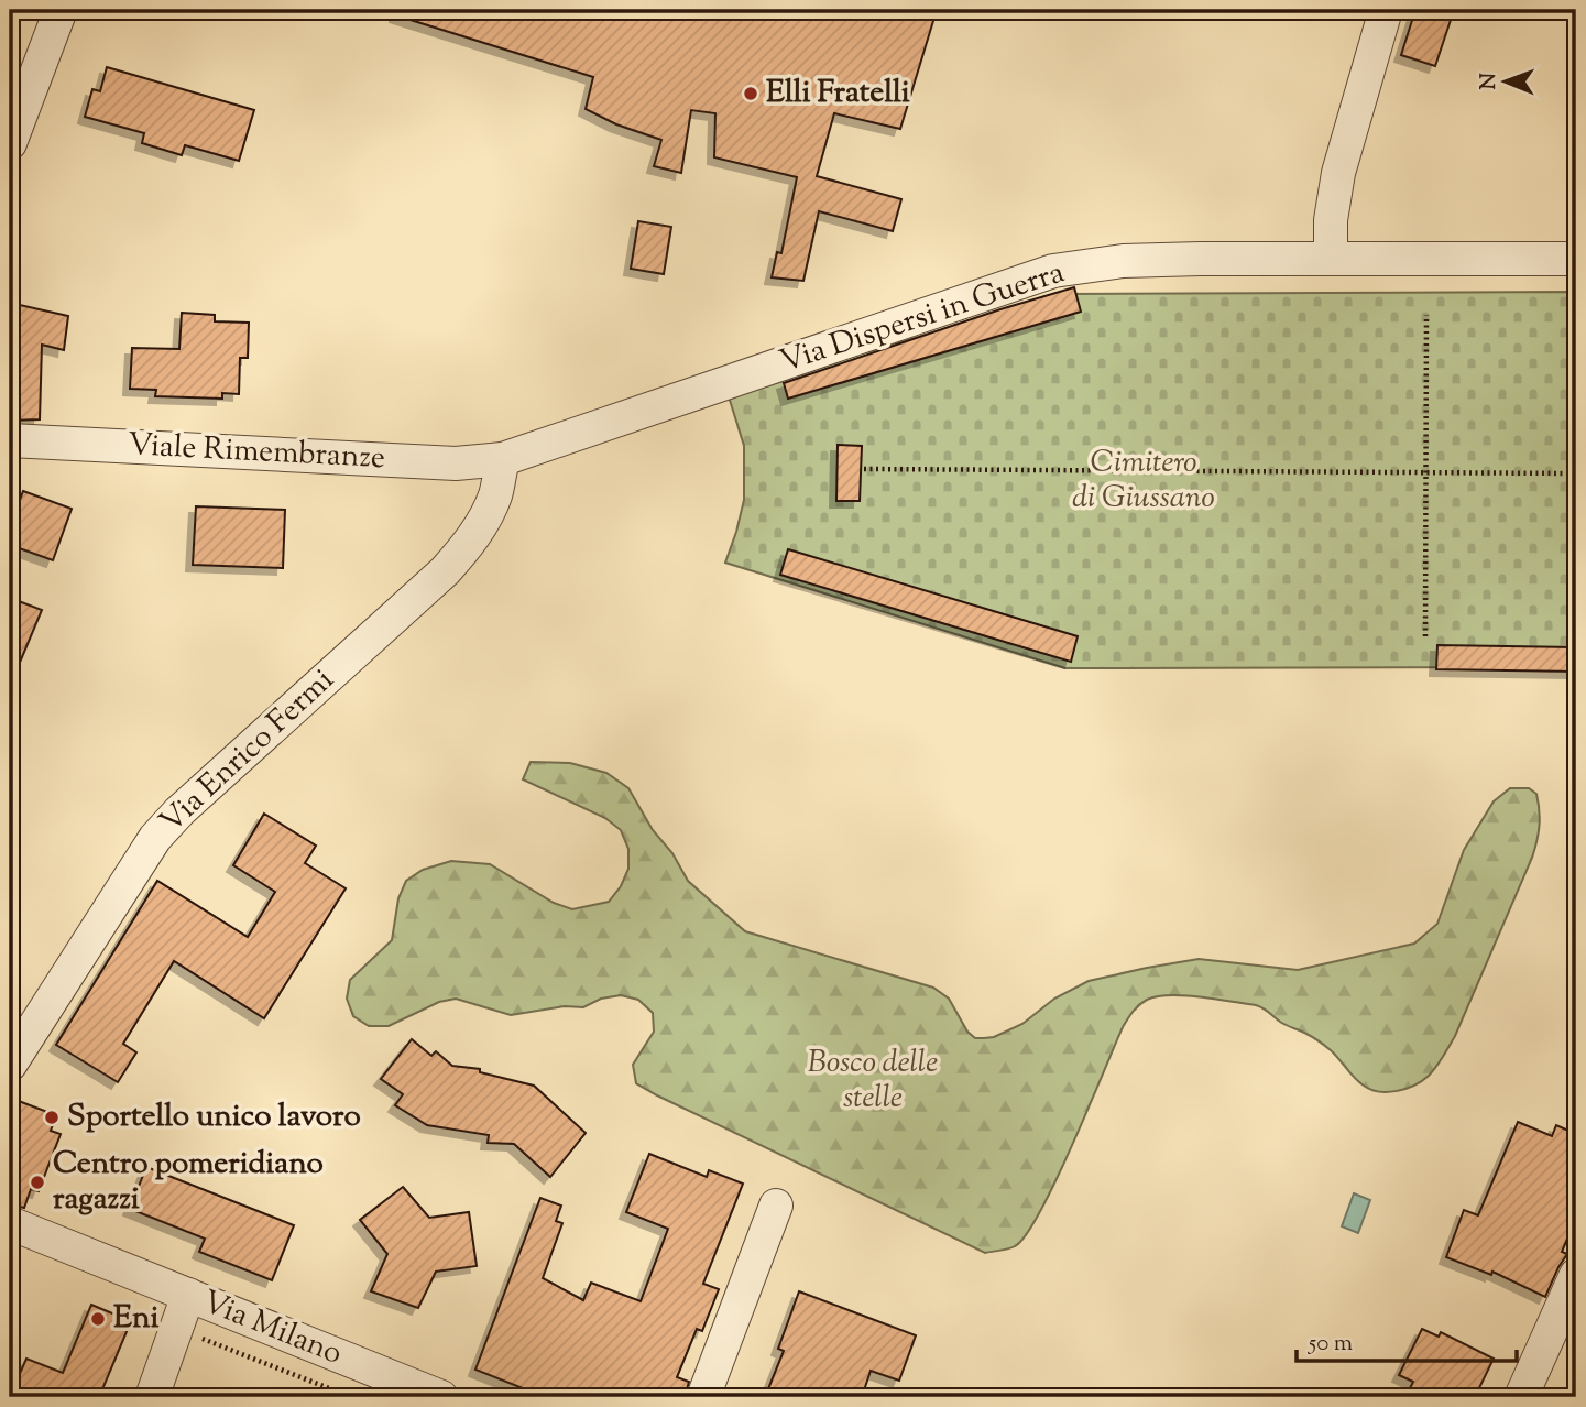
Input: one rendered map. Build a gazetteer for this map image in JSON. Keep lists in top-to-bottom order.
{
  "streets": {
    "street": [
      "Via Dispersi in Guerra",
      "Viale Rimembranze",
      "Via Enrico Fermi",
      "Via Milano"
    ]
  },
  "crossings": [
    ["Via Dispersi in Guerra", "Viale Rimembranze"],
    ["Via Dispersi in Guerra", "Via Enrico Fermi"],
    ["Viale Rimembranze", "Via Enrico Fermi"]
  ],
  "parks": ["Cimitero di Giussano", "Bosco delle stelle"],
  "places": [
    "Elli Fratelli",
    "Sportello unico lavoro",
    "Centro pomeridiano ragazzi",
    "Eni"
  ],
  "scale_bar": "50 m",
  "north": "left"
}
